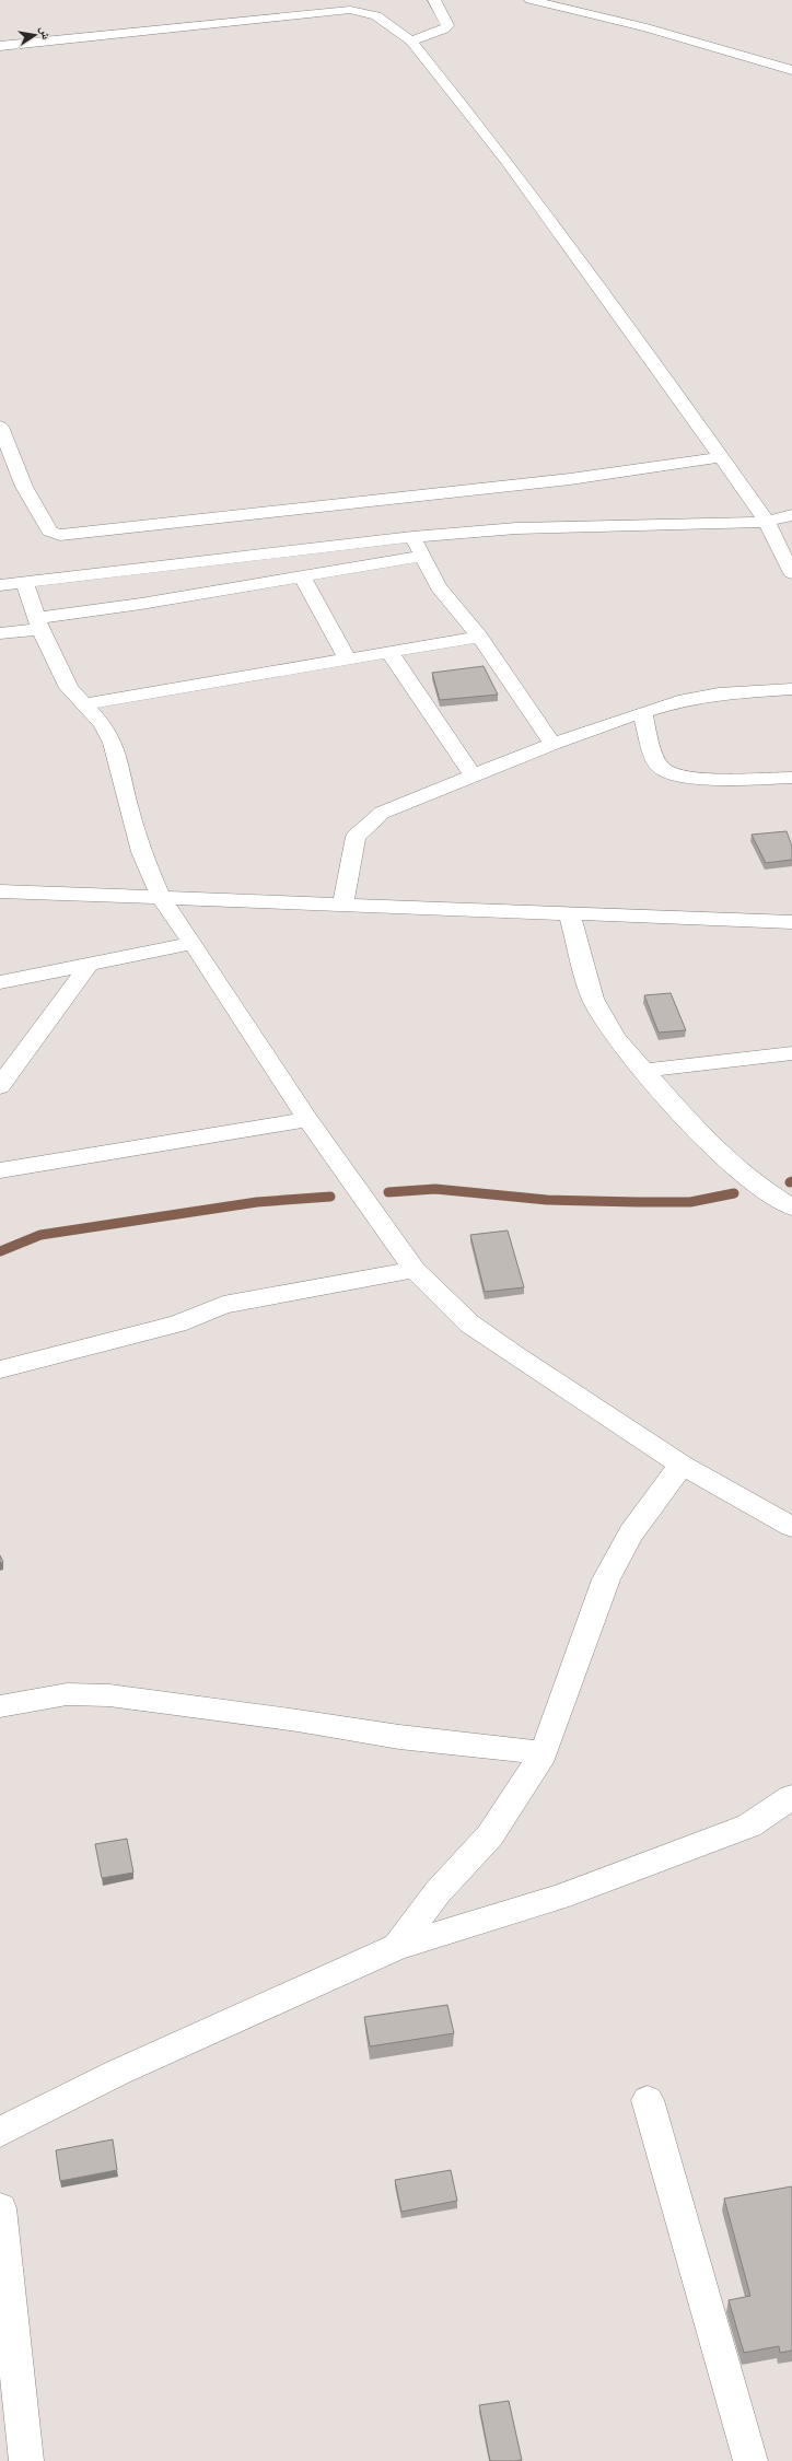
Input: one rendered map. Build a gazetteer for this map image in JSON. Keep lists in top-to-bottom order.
{
  "north": "right"
}
